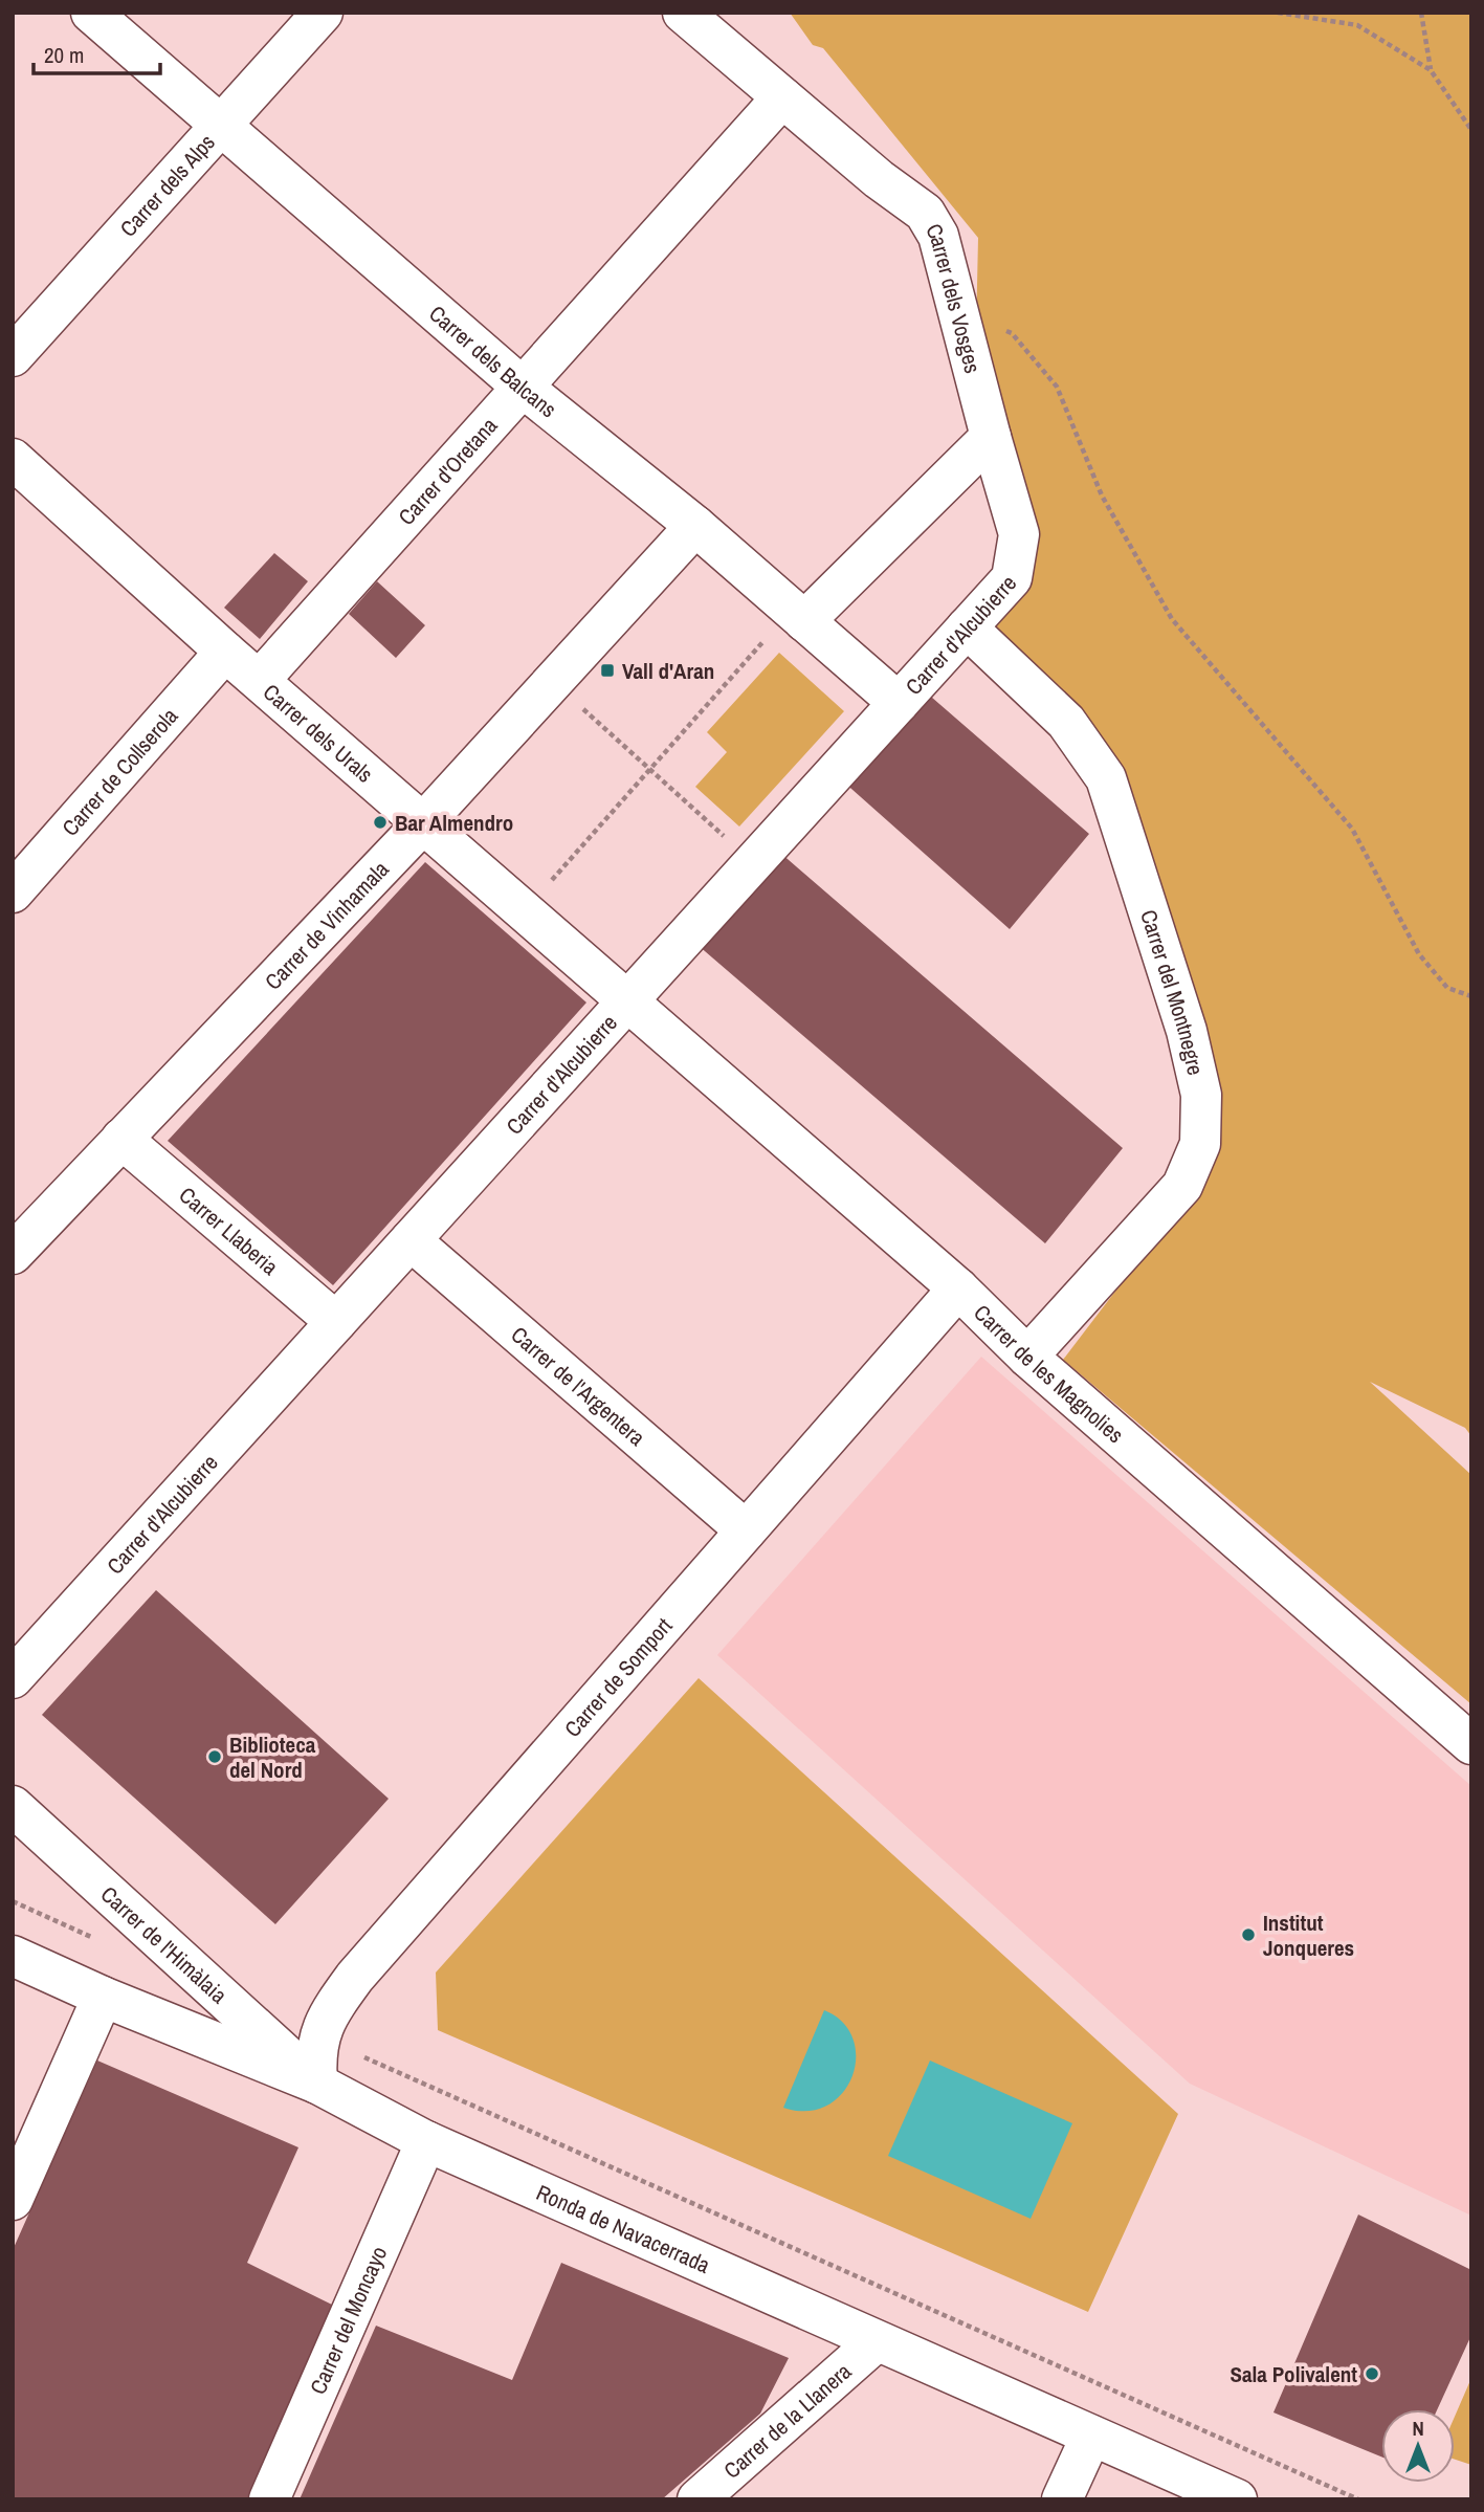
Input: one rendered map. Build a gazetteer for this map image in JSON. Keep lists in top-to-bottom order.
{
  "streets": {
    "street": [
      "Carrer dels Alps",
      "Carrer dels Vosges",
      "Carrer dels Balcans",
      "Carrer d'Oretana",
      "Carrer d'Alcubierre",
      "Carrer dels Urals",
      "Carrer de Collserola",
      "Carrer de Vinhamala",
      "Carrer del Montnegre",
      "Carrer Llaberia",
      "Carrer de les Magnolies",
      "Carrer de l'Argentera",
      "Carrer de Somport",
      "Carrer de l'Himàlaia",
      "Ronda de Navacerrada",
      "Carrer del Moncayo",
      "Carrer de la Llanera"
    ]
  },
  "crossings": [
    ["Carrer dels Alps", "Carrer dels Balcans"],
    ["Carrer dels Vosges", "Carrer d'Oretana"],
    ["Carrer dels Vosges", "Carrer d'Alcubierre"],
    ["Carrer dels Balcans", "Carrer d'Oretana"],
    ["Carrer dels Balcans", "Carrer d'Alcubierre"],
    ["Carrer dels Balcans", "Carrer de Vinhamala"],
    ["Carrer d'Oretana", "Carrer dels Urals"],
    ["Carrer d'Alcubierre", "Carrer dels Urals"],
    ["Carrer d'Alcubierre", "Carrer del Montnegre"],
    ["Carrer d'Alcubierre", "Carrer Llaberia"],
    ["Carrer d'Alcubierre", "Carrer de les Magnolies"],
    ["Carrer d'Alcubierre", "Carrer de l'Argentera"],
    ["Carrer dels Urals", "Carrer de Collserola"],
    ["Carrer dels Urals", "Carrer de Vinhamala"],
    ["Carrer dels Urals", "Carrer de les Magnolies"],
    ["Carrer de Vinhamala", "Carrer Llaberia"],
    ["Carrer del Montnegre", "Carrer de les Magnolies"],
    ["Carrer de les Magnolies", "Carrer de Somport"],
    ["Carrer de l'Argentera", "Carrer de Somport"],
    ["Carrer de Somport", "Carrer de l'Himàlaia"],
    ["Carrer de Somport", "Ronda de Navacerrada"],
    ["Carrer de l'Himàlaia", "Ronda de Navacerrada"],
    ["Ronda de Navacerrada", "Carrer del Moncayo"],
    ["Ronda de Navacerrada", "Carrer de la Llanera"]
  ],
  "places": {
    "transit": ["Vall d'Aran"],
    "other": [
      "Bar Almendro",
      "Biblioteca del Nord",
      "Institut Jonqueres",
      "Sala Polivalent"
    ]
  },
  "scale_bar": "20 m",
  "north": "top"
}
